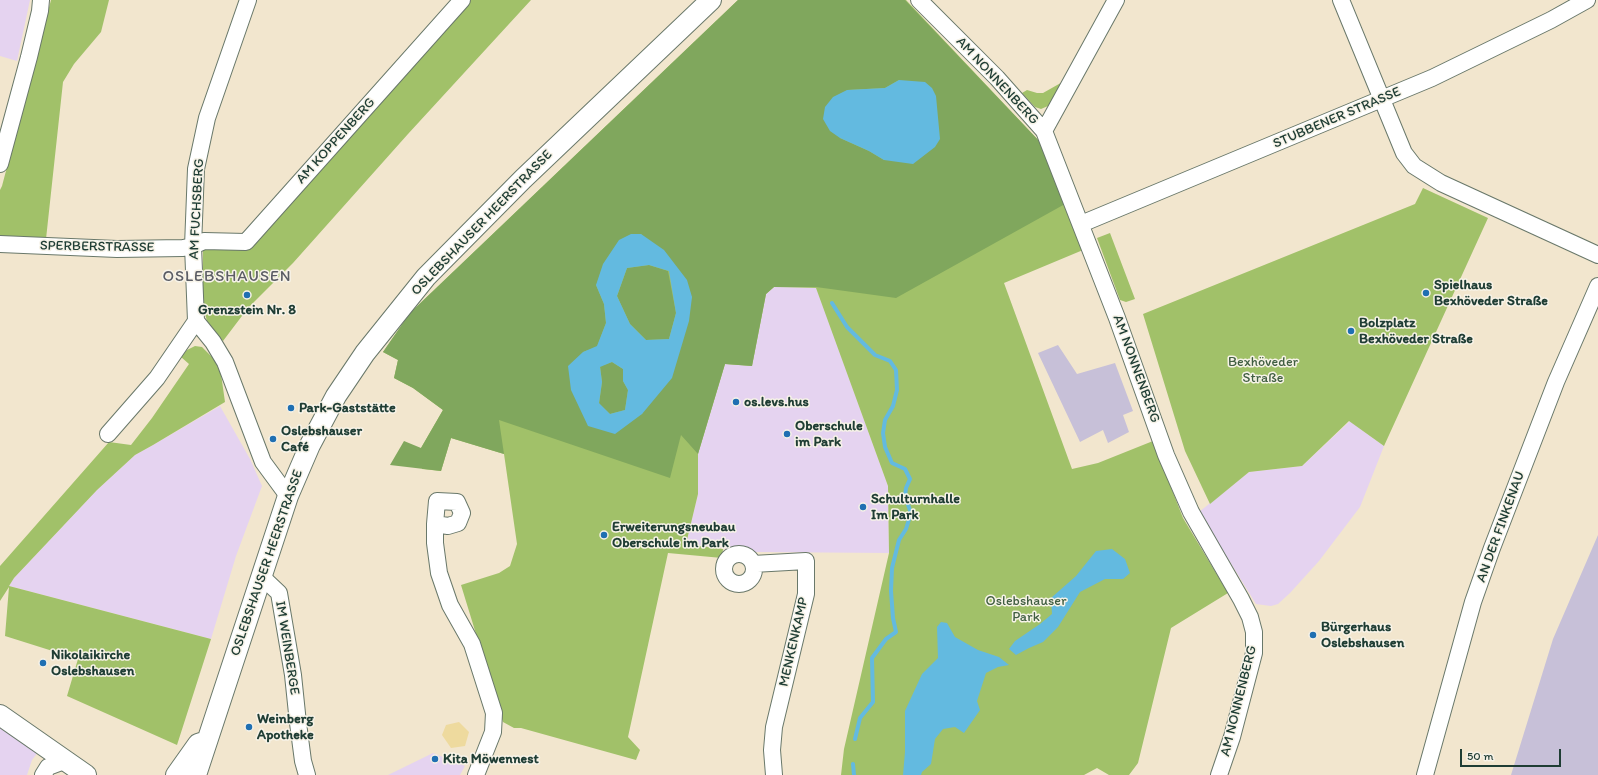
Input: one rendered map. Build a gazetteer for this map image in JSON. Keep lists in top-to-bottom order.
{
  "streets": {
    "main road": ["OSLEBSHAUSER HEERSTRASSE"],
    "street": [
      "AM NONNENBERG",
      "STUBBENER STRASSE",
      "AM KOPPENBERG",
      "AM FUCHSBERG",
      "SPERBERSTRASSE",
      "AN DER FINKENAU",
      "MENKENKAMP",
      "IM WEINBERGE"
    ]
  },
  "crossings": [
    ["AM NONNENBERG", "STUBBENER STRASSE"],
    ["AM KOPPENBERG", "AM FUCHSBERG"],
    ["AM KOPPENBERG", "SPERBERSTRASSE"],
    ["AM FUCHSBERG", "SPERBERSTRASSE"],
    ["OSLEBSHAUSER HEERSTRASSE", "IM WEINBERGE"]
  ],
  "districts": ["OSLEBSHAUSEN"],
  "parks": ["Bexhöveder Straße", "Oslebshauser Park"],
  "places": [
    "Spielhaus Bexhöveder Straße",
    "Grenzstein Nr. 8",
    "Bolzplatz Bexhöveder Straße",
    "os.levs.hus",
    "Park-Gaststätte",
    "Oberschule im Park",
    "Oslebshauser Café",
    "Schulturnhalle Im Park",
    "Erweiterungsneubau Oberschule im Park",
    "Bürgerhaus Oslebshausen",
    "Nikolaikirche Oslebshausen",
    "Weinberg Apotheke",
    "Kita Möwennest"
  ],
  "scale_bar": "50 m"
}
